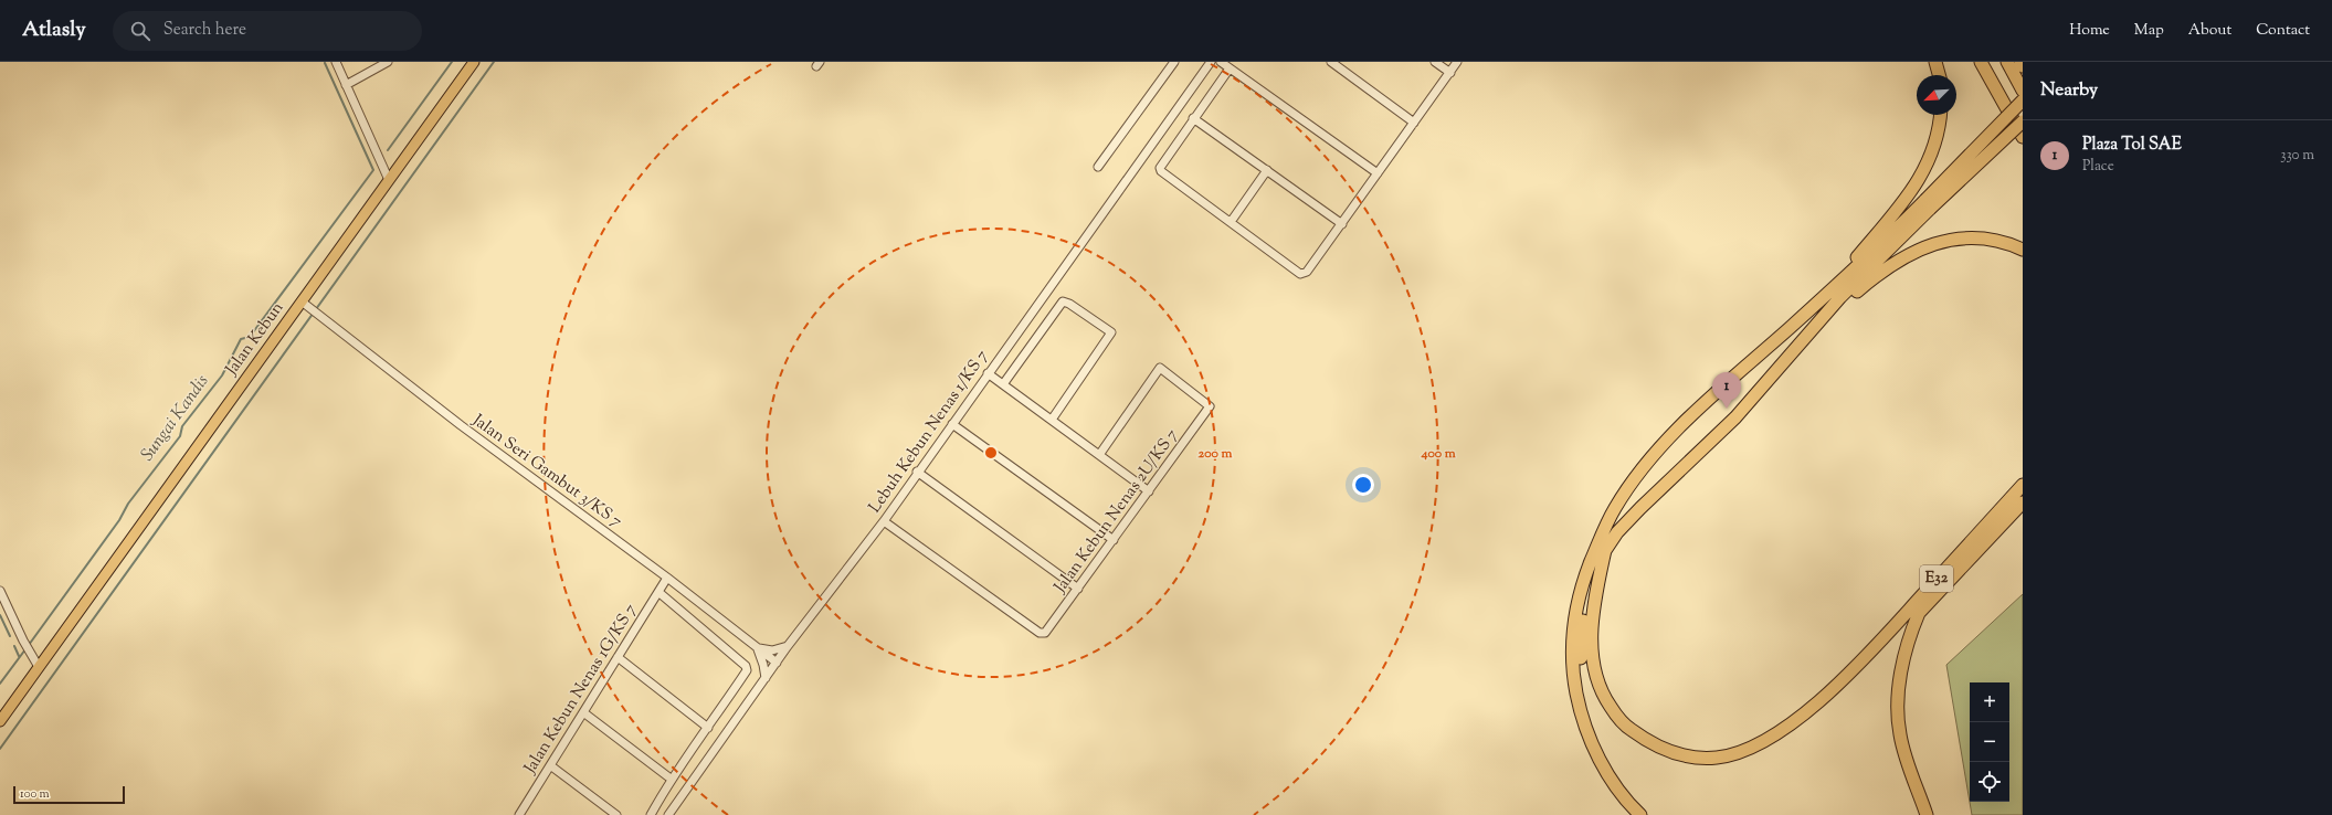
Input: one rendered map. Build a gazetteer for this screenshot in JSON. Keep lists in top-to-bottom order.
{
  "streets": {
    "highway": ["E32"],
    "main road": ["Jalan Kebun"],
    "street": [
      "Lebuh Kebun Nenas 1/KS 7",
      "Jalan Seri Gambut 3/KS 7",
      "Jalan Kebun Nenas 2U/KS 7",
      "Jalan Kebun Nenas 1G/KS 7"
    ]
  },
  "crossings": [
    ["Jalan Kebun", "Jalan Seri Gambut 3/KS 7"],
    ["Lebuh Kebun Nenas 1/KS 7", "Jalan Seri Gambut 3/KS 7"],
    ["Lebuh Kebun Nenas 1/KS 7", "Jalan Kebun Nenas 2U/KS 7"],
    ["Jalan Seri Gambut 3/KS 7", "Jalan Kebun Nenas 1G/KS 7"]
  ],
  "water": ["Sungai Kandis"],
  "scale_bar": "100 m",
  "north": "bottom left",
  "page": {
    "header": "Atlasly",
    "search": "Search here",
    "nav": [
      "Home",
      "Map",
      "About",
      "Contact"
    ],
    "heading": "Nearby",
    "list": [
      {
        "mark": "1",
        "name": "Plaza Tol SAE",
        "note": "Place",
        "value": "330 m"
      }
    ],
    "pins": "1",
    "map_buttons": ["+", "−"],
    "scale": "100 m"
  },
  "rings": ["200 m", "400 m"]
}
